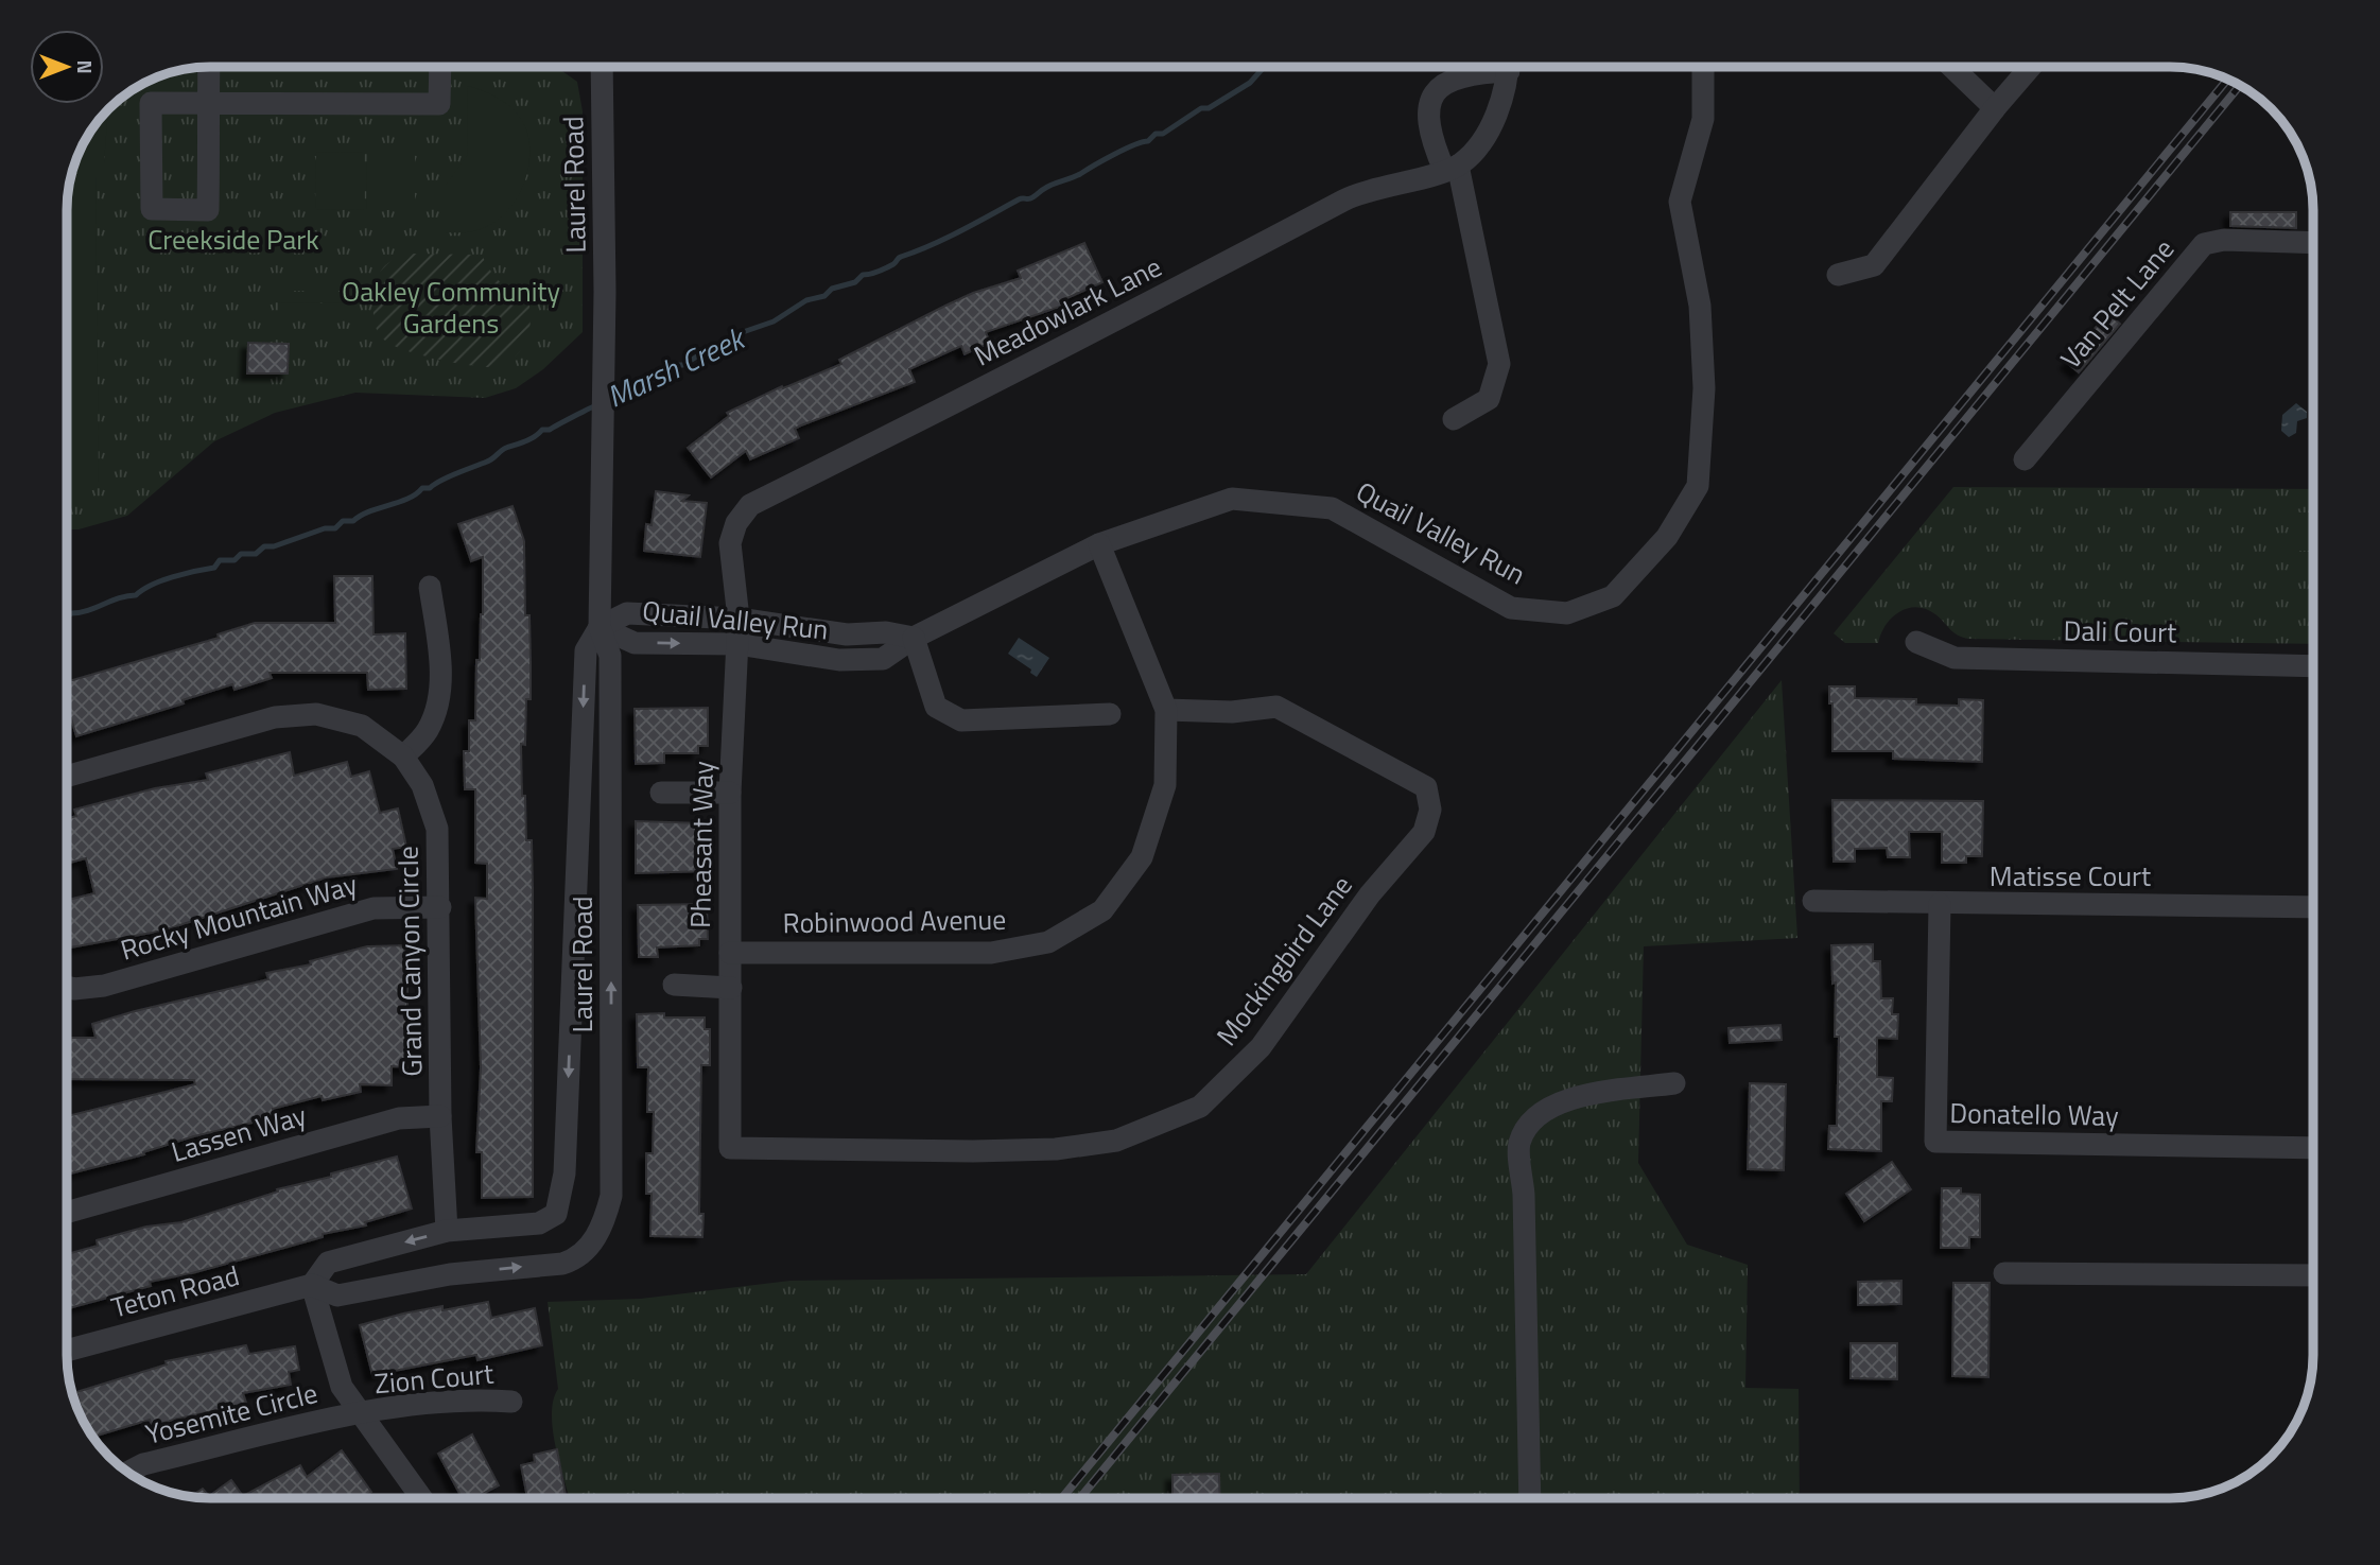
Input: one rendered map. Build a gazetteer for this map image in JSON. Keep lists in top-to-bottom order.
{
  "streets": {
    "street": [
      "Laurel Road",
      "Van Pelt Lane",
      "Meadowlark Lane",
      "Quail Valley Run",
      "Dali Court",
      "Pheasant Way",
      "Matisse Court",
      "Rocky Mountain Way",
      "Robinwood Avenue",
      "Mockingbird Lane",
      "Grand Canyon Circle",
      "Donatello Way",
      "Lassen Way",
      "Teton Road",
      "Zion Court",
      "Yosemite Circle"
    ]
  },
  "crossings": [
    ["Laurel Road", "Quail Valley Run"],
    ["Laurel Road", "Grand Canyon Circle"],
    ["Laurel Road", "Teton Road"],
    ["Meadowlark Lane", "Pheasant Way"],
    ["Quail Valley Run", "Pheasant Way"],
    ["Quail Valley Run", "Robinwood Avenue"],
    ["Pheasant Way", "Robinwood Avenue"],
    ["Pheasant Way", "Mockingbird Lane"],
    ["Matisse Court", "Donatello Way"],
    ["Rocky Mountain Way", "Grand Canyon Circle"],
    ["Robinwood Avenue", "Mockingbird Lane"],
    ["Grand Canyon Circle", "Lassen Way"],
    ["Teton Road", "Yosemite Circle"],
    ["Zion Court", "Yosemite Circle"]
  ],
  "water": ["Marsh Creek"],
  "parks": ["Creekside Park", "Oakley Community Gardens"],
  "north": "right"
}
